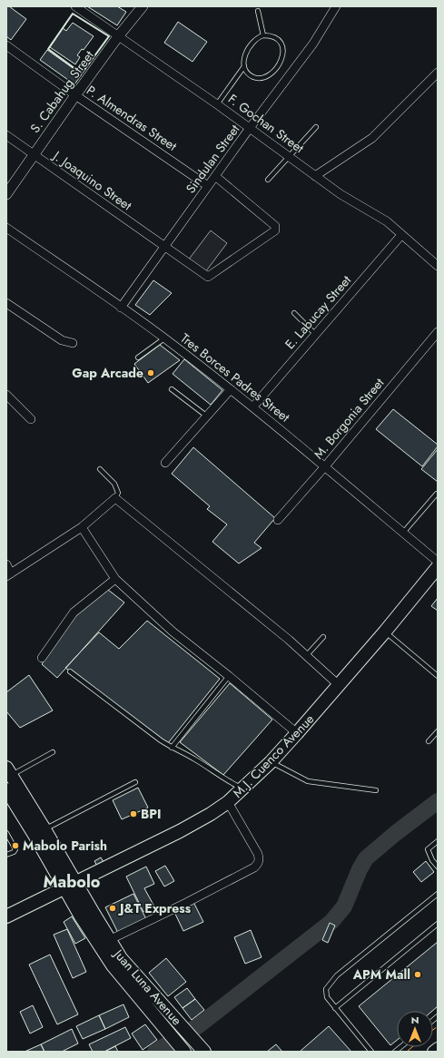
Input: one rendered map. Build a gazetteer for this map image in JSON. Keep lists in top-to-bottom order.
{
  "streets": {
    "main road": ["M.J. Cuenco Avenue", "Juan Luna Avenue"],
    "street": [
      "S. Cabahug Street",
      "P. Almendras Street",
      "F. Gochan Street",
      "Sindulan Street",
      "J. Joaquino Street",
      "E. Labucay Street",
      "Tres Borces Padres Street",
      "M. Borgonia Street"
    ]
  },
  "crossings": [
    ["S. Cabahug Street", "P. Almendras Street"],
    ["S. Cabahug Street", "F. Gochan Street"],
    ["S. Cabahug Street", "J. Joaquino Street"],
    ["P. Almendras Street", "Sindulan Street"],
    ["F. Gochan Street", "Sindulan Street"],
    ["F. Gochan Street", "E. Labucay Street"],
    ["Sindulan Street", "J. Joaquino Street"],
    ["Sindulan Street", "Tres Borces Padres Street"],
    ["E. Labucay Street", "Tres Borces Padres Street"],
    ["Tres Borces Padres Street", "M. Borgonia Street"],
    ["M.J. Cuenco Avenue", "Juan Luna Avenue"]
  ],
  "districts": ["Mabolo"],
  "places": [
    "Gap Arcade",
    "BPI",
    "Mabolo Parish",
    "J&T Express",
    "APM Mall"
  ],
  "north": "top"
}
